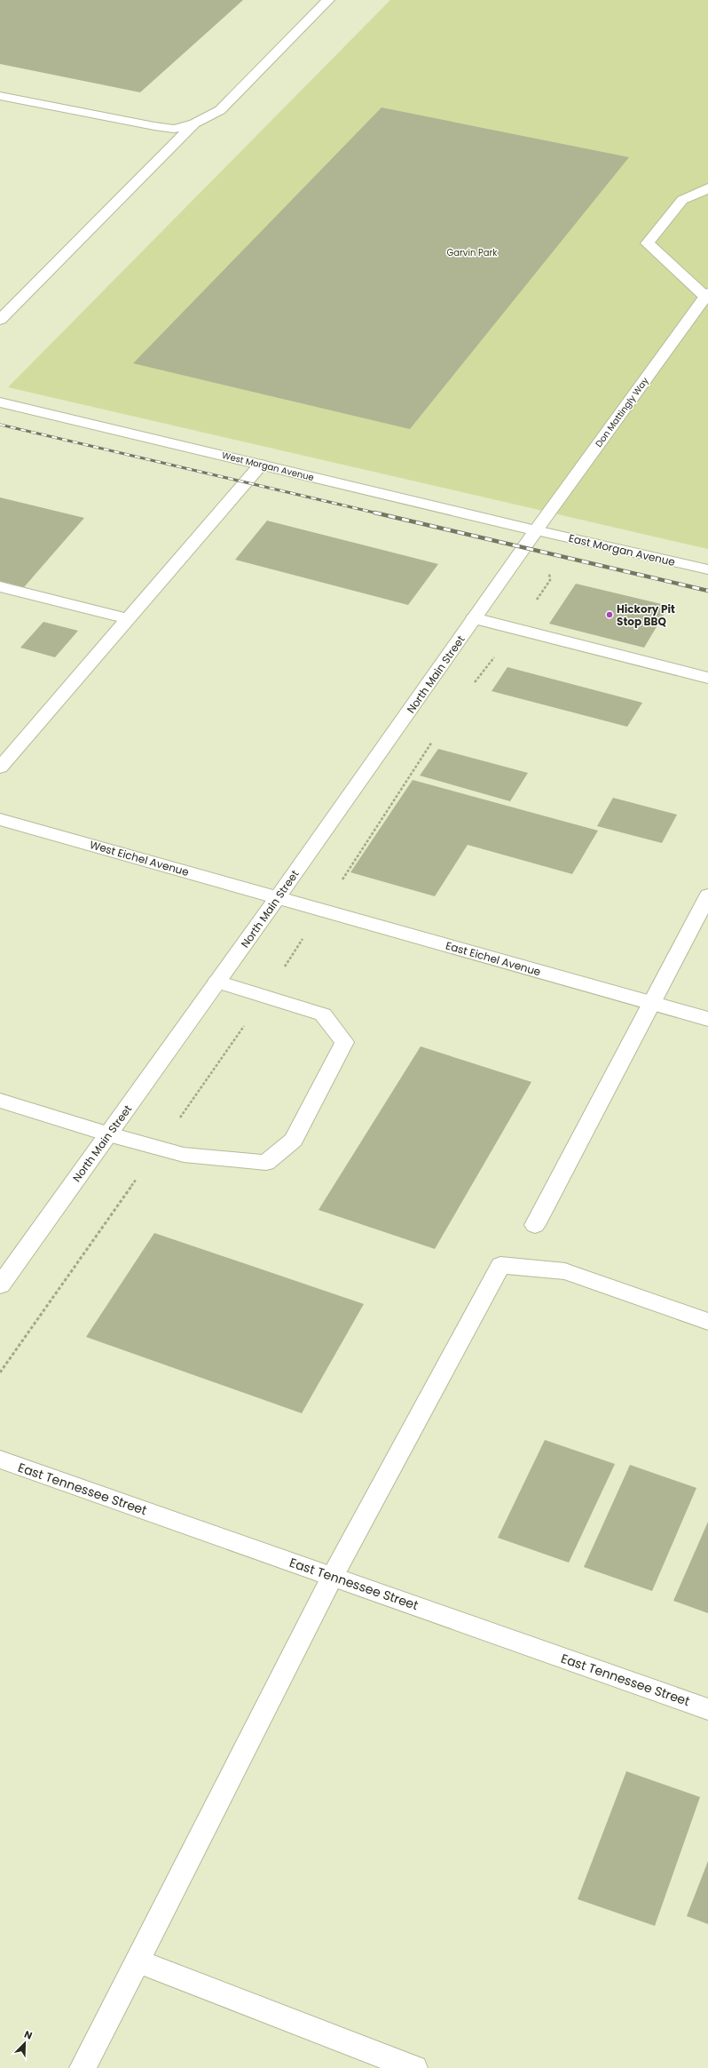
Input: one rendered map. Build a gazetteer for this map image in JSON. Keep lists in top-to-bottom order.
{
  "streets": {
    "street": [
      "Don Mattingly Way",
      "West Morgan Avenue",
      "East Morgan Avenue",
      "North Main Street",
      "West Eichel Avenue",
      "East Eichel Avenue",
      "East Tennessee Street"
    ]
  },
  "crossings": [
    ["Don Mattingly Way", "West Morgan Avenue"],
    ["Don Mattingly Way", "East Morgan Avenue"],
    ["Don Mattingly Way", "North Main Street"],
    ["West Morgan Avenue", "East Morgan Avenue"],
    ["West Morgan Avenue", "North Main Street"],
    ["East Morgan Avenue", "North Main Street"],
    ["North Main Street", "West Eichel Avenue"],
    ["North Main Street", "East Eichel Avenue"],
    ["West Eichel Avenue", "East Eichel Avenue"]
  ],
  "parks": ["Garvin Park"],
  "places": ["Hickory Pit Stop BBQ"],
  "north": "top right"
}
